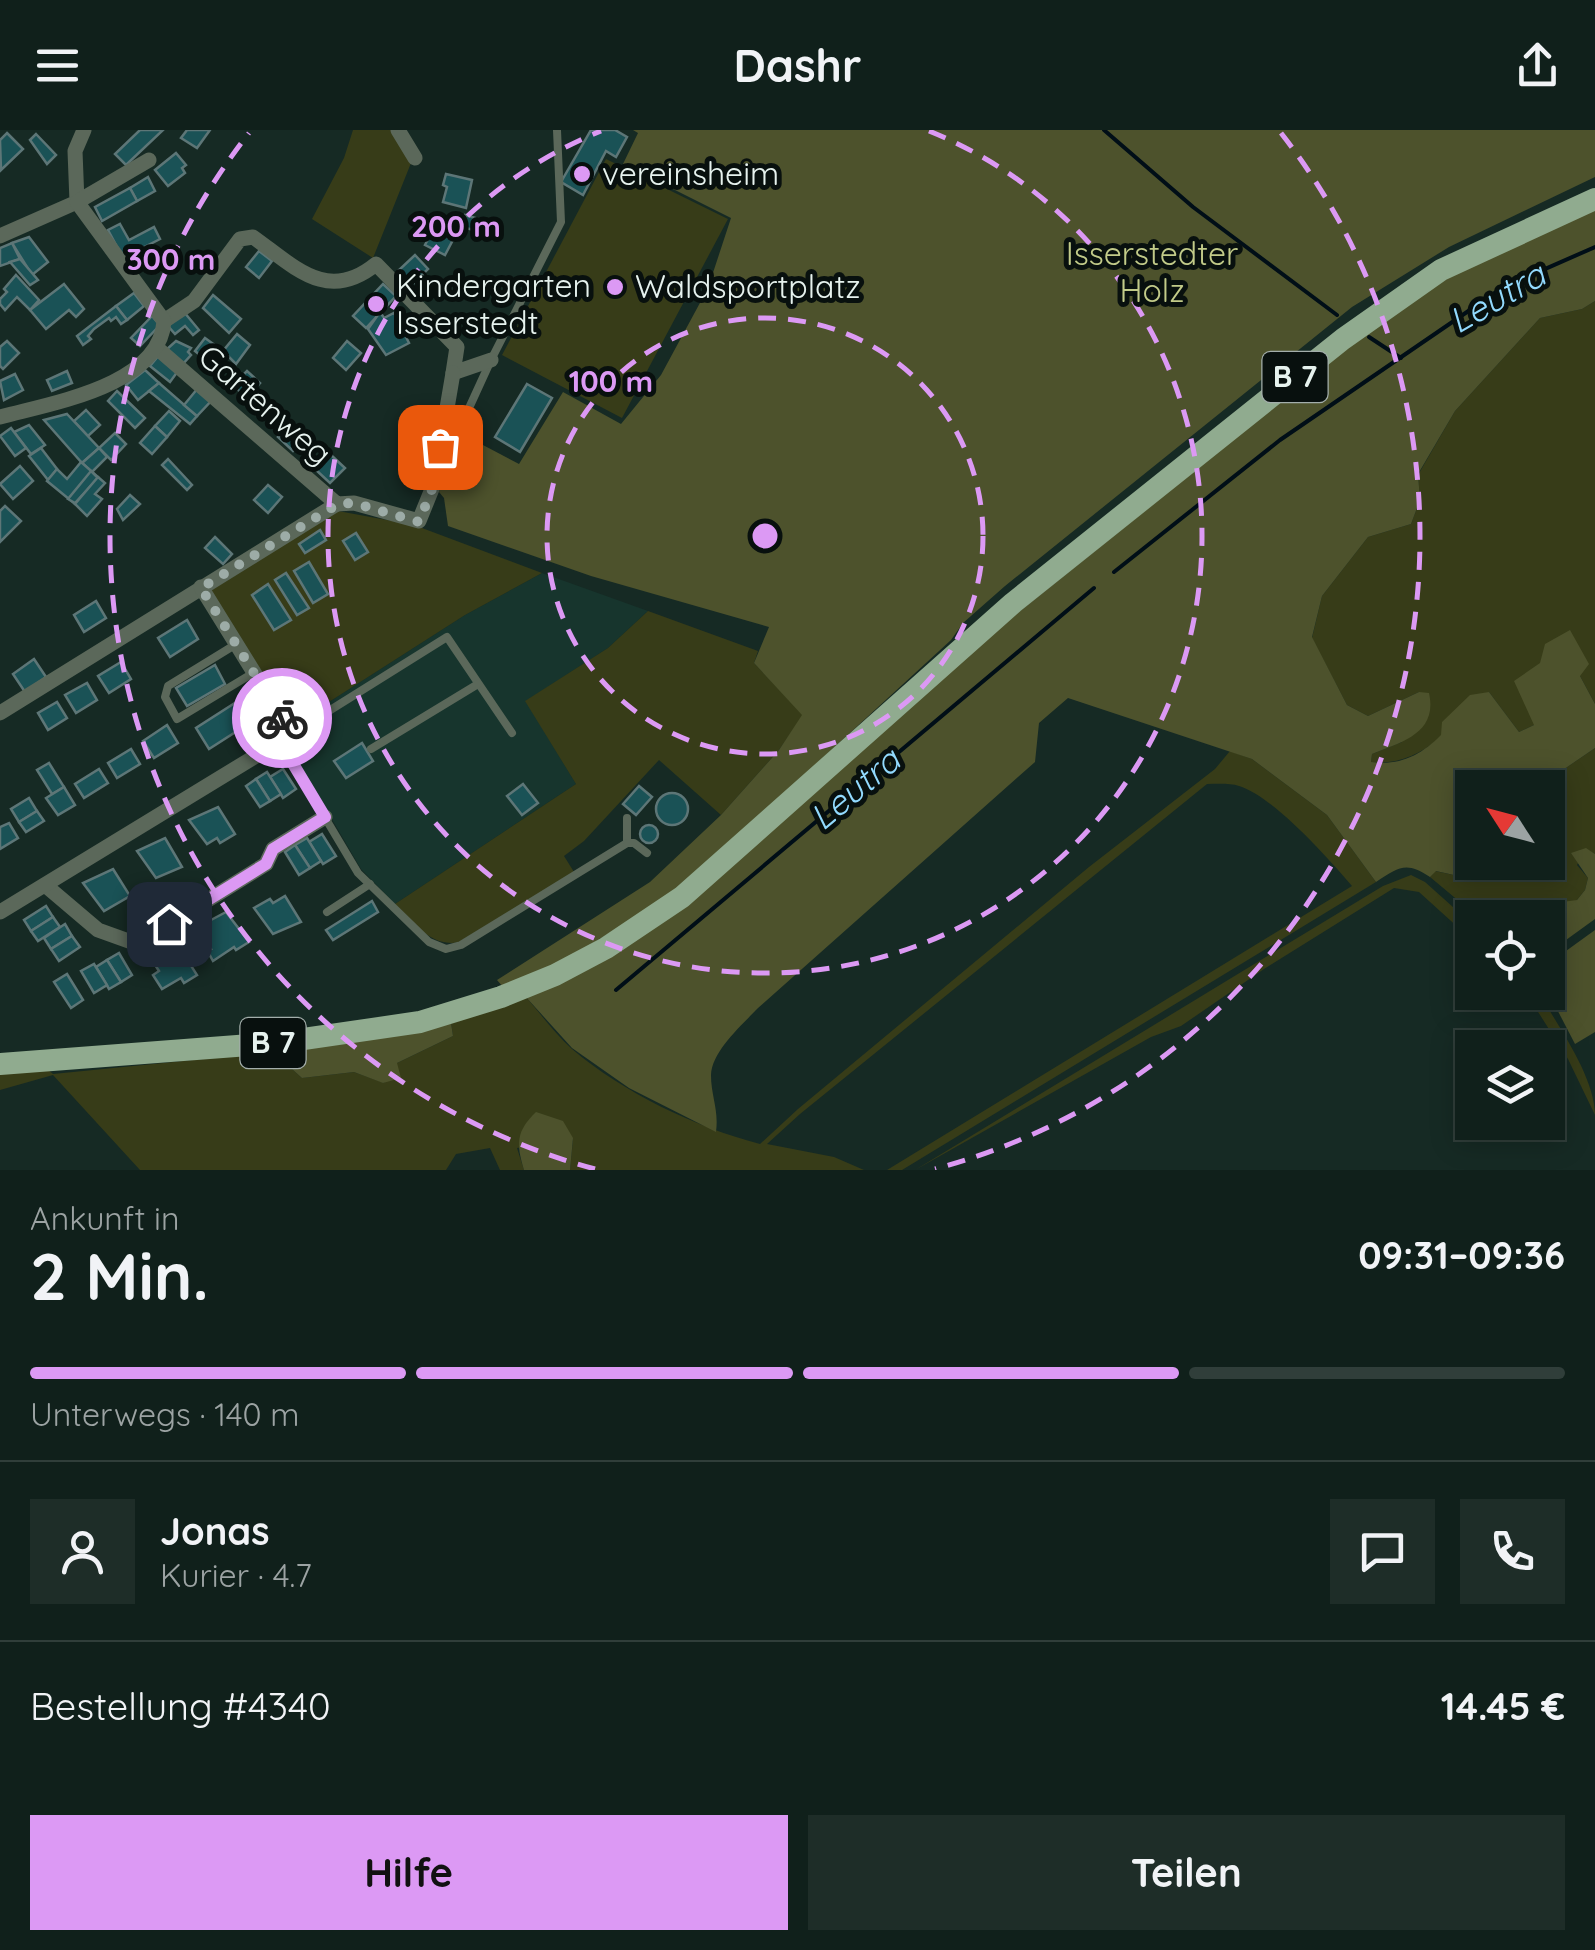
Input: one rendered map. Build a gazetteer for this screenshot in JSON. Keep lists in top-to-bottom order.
{
  "streets": {
    "main road": ["B 7"],
    "street": ["Gartenweg"]
  },
  "water": ["Leutra"],
  "parks": ["Isserstedter Holz"],
  "places": ["vereinsheim", "Waldsportplatz", "Kindergarten Isserstedt"],
  "north": "top left",
  "page": {
    "header": "Dashr",
    "heading": ["2 Min.", "Ankunft in", "09:31–09:36"],
    "panel": [
      "Jonas",
      "Kurier · 4.7",
      "Bestellung #4340",
      "14.45 €"
    ],
    "bar": "Unterwegs · 140 m",
    "buttons": ["Hilfe", "Teilen"]
  },
  "rings": ["200 m", "300 m", "100 m"]
}
